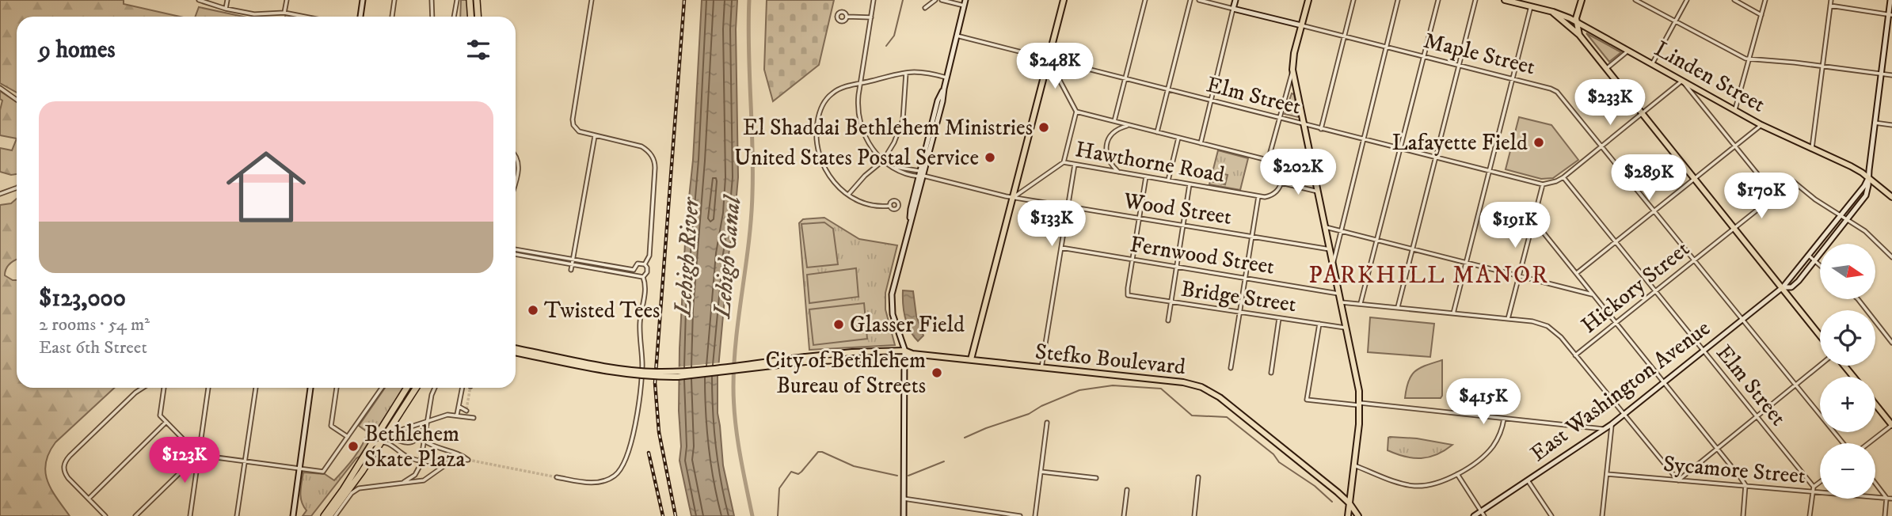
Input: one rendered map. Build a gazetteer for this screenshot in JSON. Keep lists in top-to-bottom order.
{
  "streets": {
    "main road": ["Linden Street", "Stefko Boulevard"],
    "street": [
      "Maple Street",
      "Elm Street",
      "Hawthorne Road",
      "Wood Street",
      "Fernwood Street",
      "Hickory Street",
      "Bridge Street",
      "East Washington Avenue",
      "Sycamore Street"
    ]
  },
  "crossings": [
    ["Maple Street", "Hickory Street"],
    ["Maple Street", "East Washington Avenue"],
    ["Linden Street", "East Washington Avenue"],
    ["Elm Street", "Hickory Street"],
    ["Elm Street", "East Washington Avenue"],
    ["Hawthorne Road", "Wood Street"],
    ["Fernwood Street", "Bridge Street"],
    ["Hickory Street", "East Washington Avenue"]
  ],
  "districts": ["PARKHILL MANOR"],
  "water": ["Lehigh River", "Lehigh Canal"],
  "places": [
    "El Shaddai Bethlehem Ministries",
    "Lafayette Field",
    "United States Postal Service",
    "Twisted Tees",
    "Glasser Field",
    "City of Bethlehem Bureau of Streets",
    "Bethlehem Skate Plaza"
  ],
  "north": "right",
  "page": {
    "heading": "9 homes",
    "price": [
      "$248K",
      "$233K",
      "$202K",
      "$289K",
      "$170K",
      "$133K",
      "$191K",
      "$415K",
      "$123K"
    ],
    "list": [
      {
        "name": "$123,000",
        "note": "2 rooms · 54 m² · East 6th Street"
      }
    ],
    "map_buttons": ["+", "−"]
  }
}
